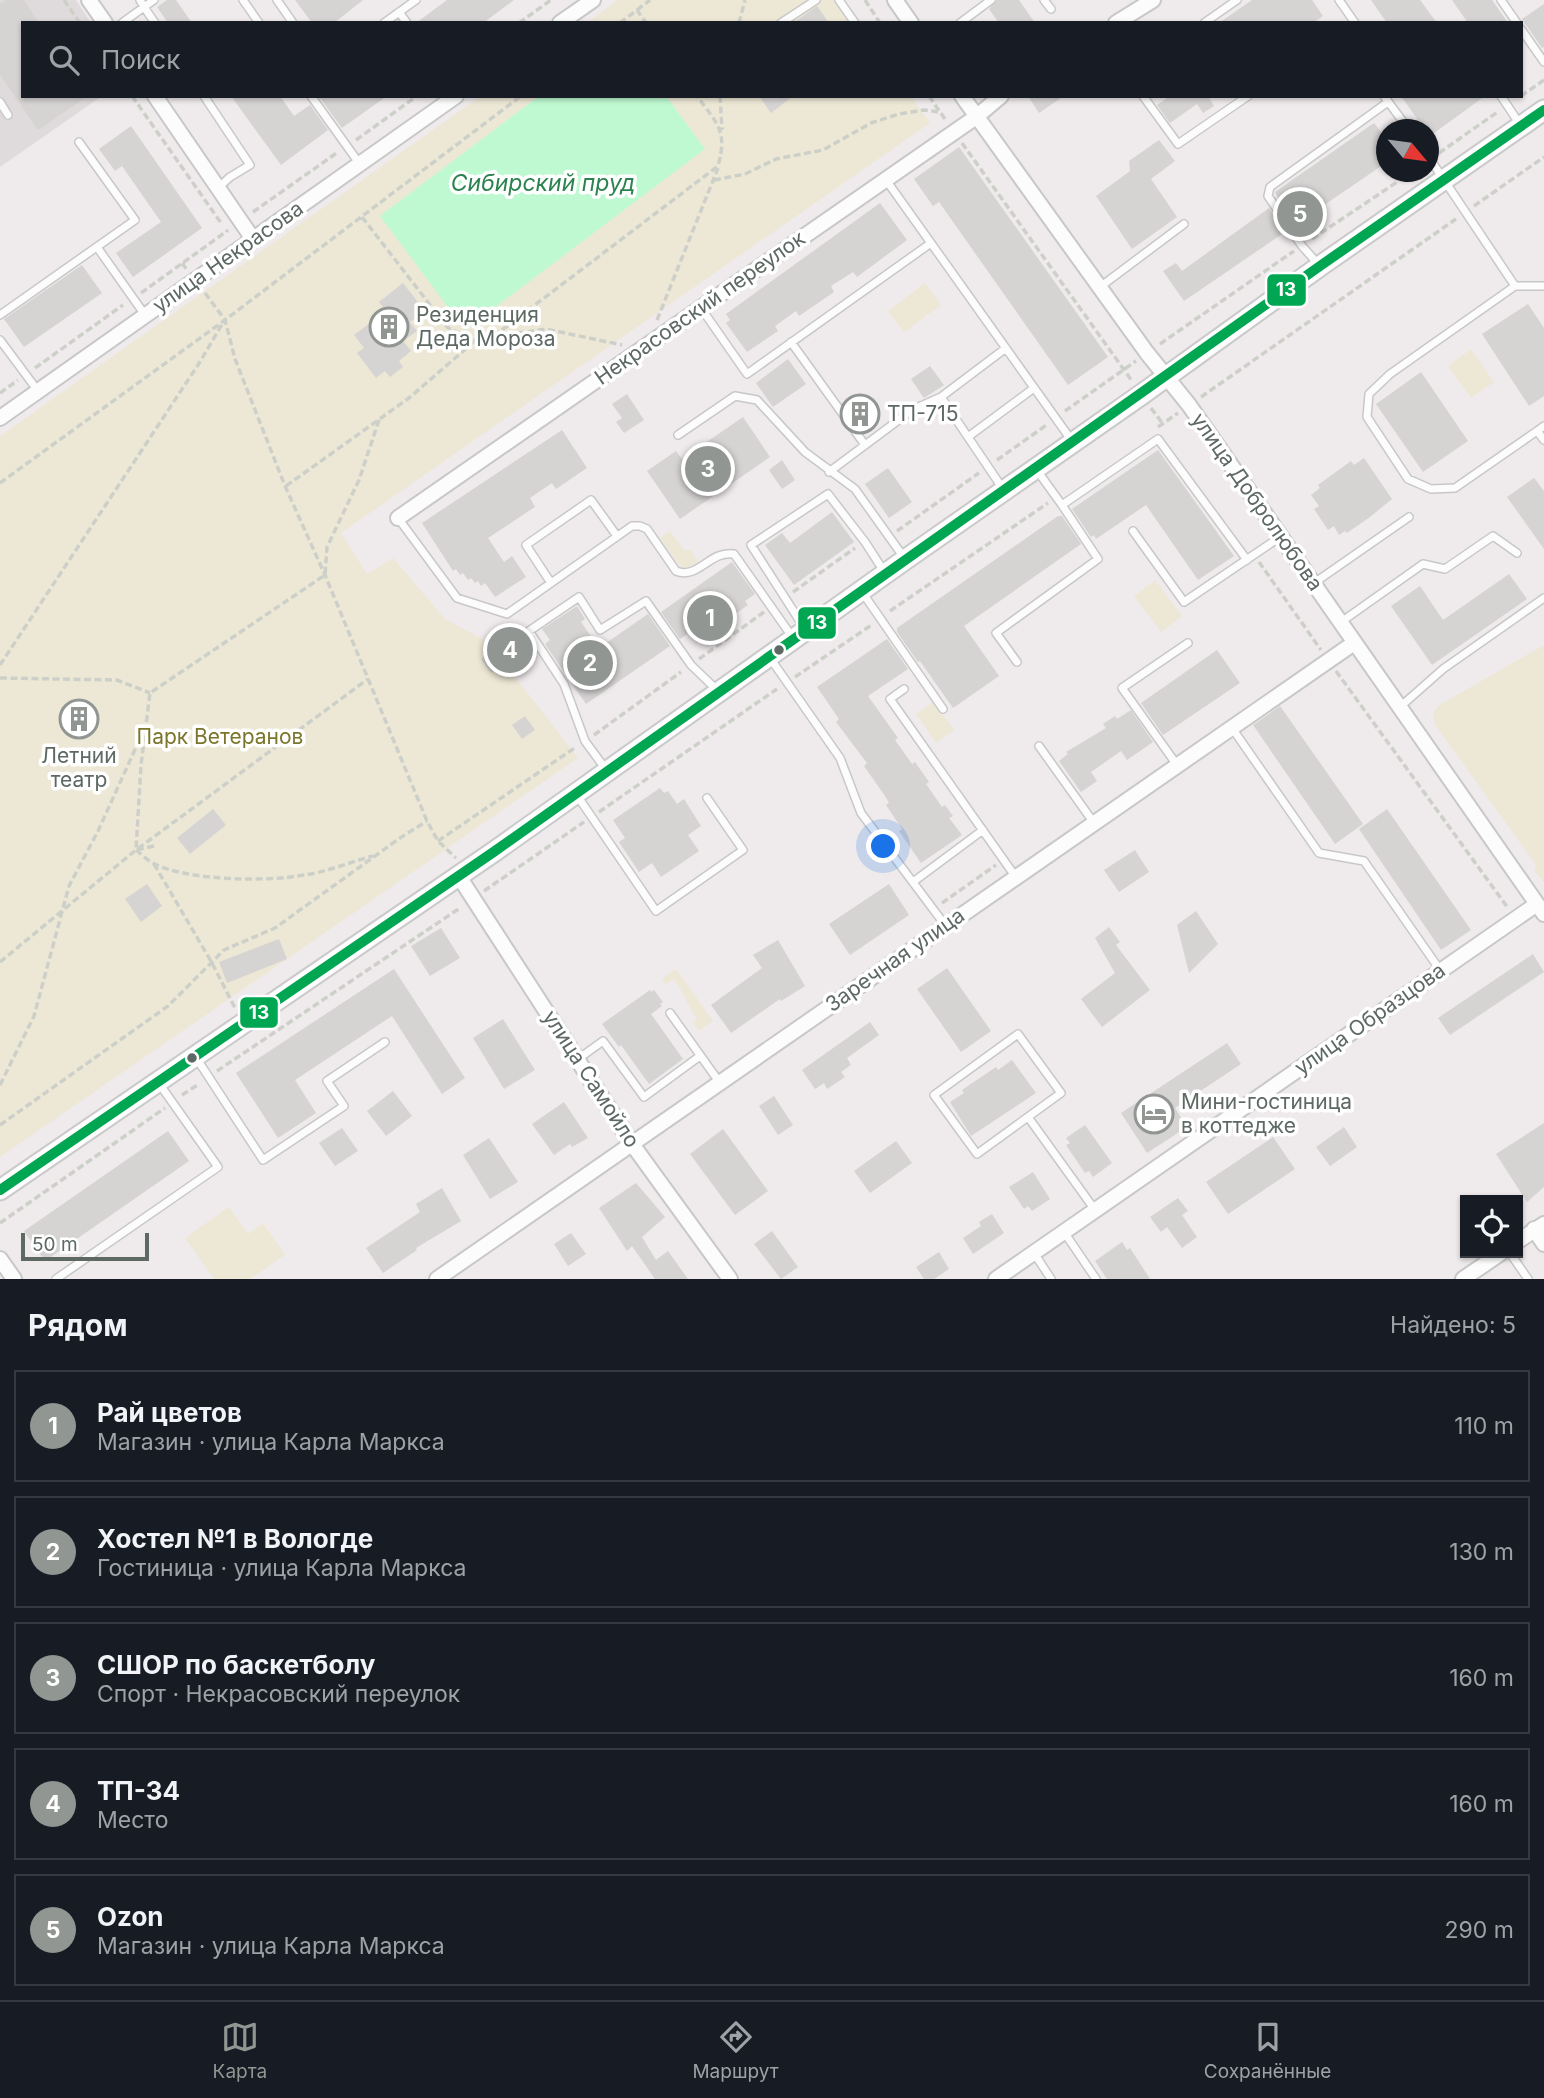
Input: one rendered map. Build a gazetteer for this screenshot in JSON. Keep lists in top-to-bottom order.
{
  "streets": {
    "street": [
      "улица Некрасова",
      "Некрасовский переулок",
      "улица Добролюбова",
      "Заречная улица",
      "улица Образцова",
      "улица Самойло"
    ]
  },
  "crossings": [
    ["Некрасовский переулок", "улица Добролюбова"],
    ["улица Добролюбова", "Заречная улица"],
    ["улица Добролюбова", "улица Образцова"],
    ["Заречная улица", "улица Самойло"]
  ],
  "water": ["Сибирский пруд"],
  "parks": ["Парк Ветеранов"],
  "places": {
    "building": ["Резиденция Деда Мороза", "ТП-715", "Летний театр"],
    "hotel": ["Мини-гостиница в коттедже"]
  },
  "lines": ["transit line 13"],
  "scale_bar": "50 m",
  "north": "bottom right",
  "page": {
    "search": "Поиск",
    "pins": [
      "5",
      "3",
      "1",
      "4",
      "2"
    ],
    "scale": "50 m",
    "heading": ["Рядом", "Найдено: 5"],
    "list": [
      {
        "mark": "1",
        "name": "Рай цветов",
        "note": "Магазин · улица Карла Маркса",
        "value": "110 m"
      },
      {
        "mark": "2",
        "name": "Хостел №1 в Вологде",
        "note": "Гостиница · улица Карла Маркса",
        "value": "130 m"
      },
      {
        "mark": "3",
        "name": "СШОР по баскетболу",
        "note": "Спорт · Некрасовский переулок",
        "value": "160 m"
      },
      {
        "mark": "4",
        "name": "ТП-34",
        "note": "Место",
        "value": "160 m"
      },
      {
        "mark": "5",
        "name": "Ozon",
        "note": "Магазин · улица Карла Маркса",
        "value": "290 m"
      }
    ],
    "nav": ["Карта", "Маршрут", "Сохранённые"]
  }
}
